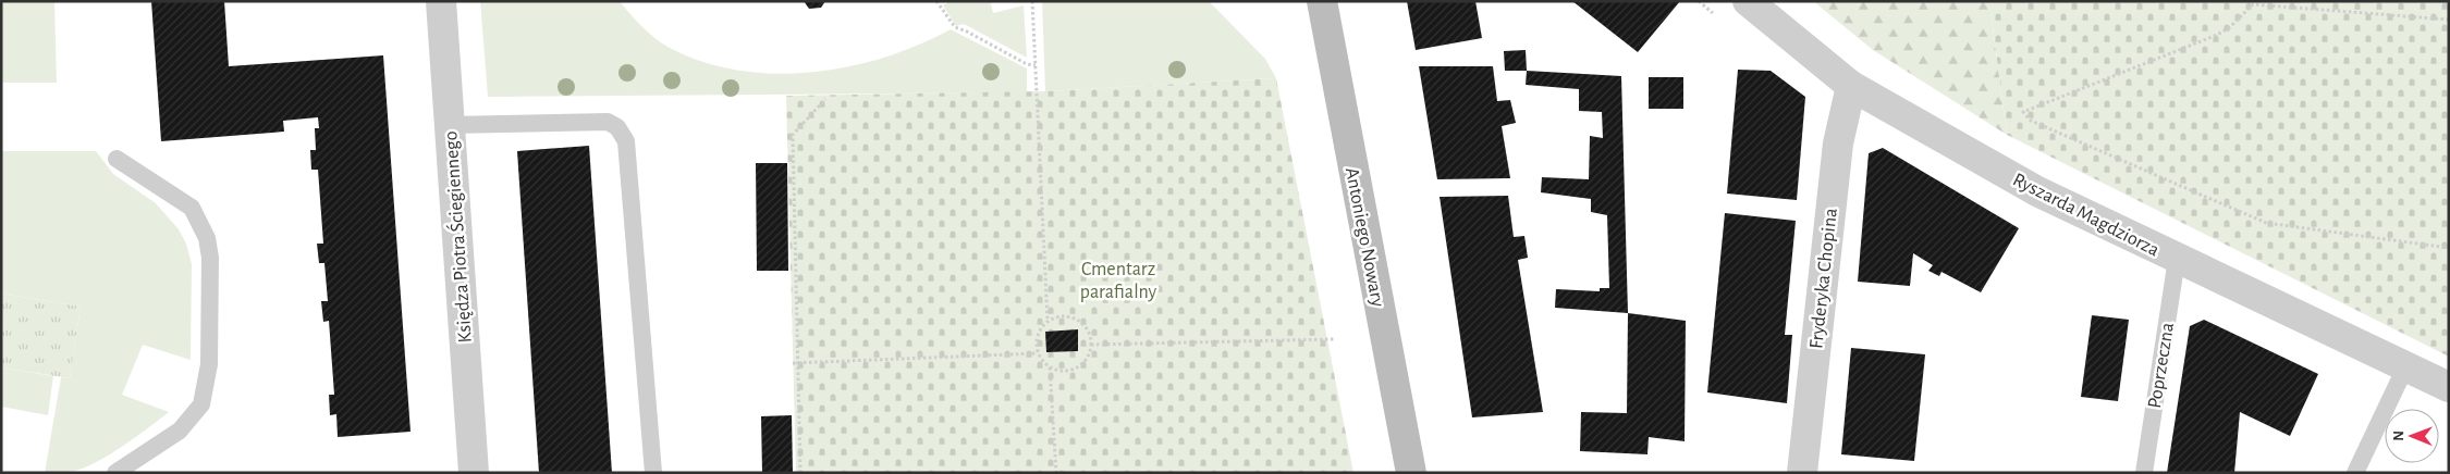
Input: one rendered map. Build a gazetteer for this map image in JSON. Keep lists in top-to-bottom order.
{
  "streets": {
    "street": [
      "Ryszarda Magdziorza",
      "Księdza Piotra Ściegiennego",
      "Antoniego Nowary",
      "Fryderyka Chopina"
    ],
    "lane": ["Poprzeczna"]
  },
  "crossings": [
    ["Ryszarda Magdziorza", "Fryderyka Chopina"],
    ["Ryszarda Magdziorza", "Poprzeczna"]
  ],
  "parks": ["Cmentarz parafialny"],
  "north": "left"
}
